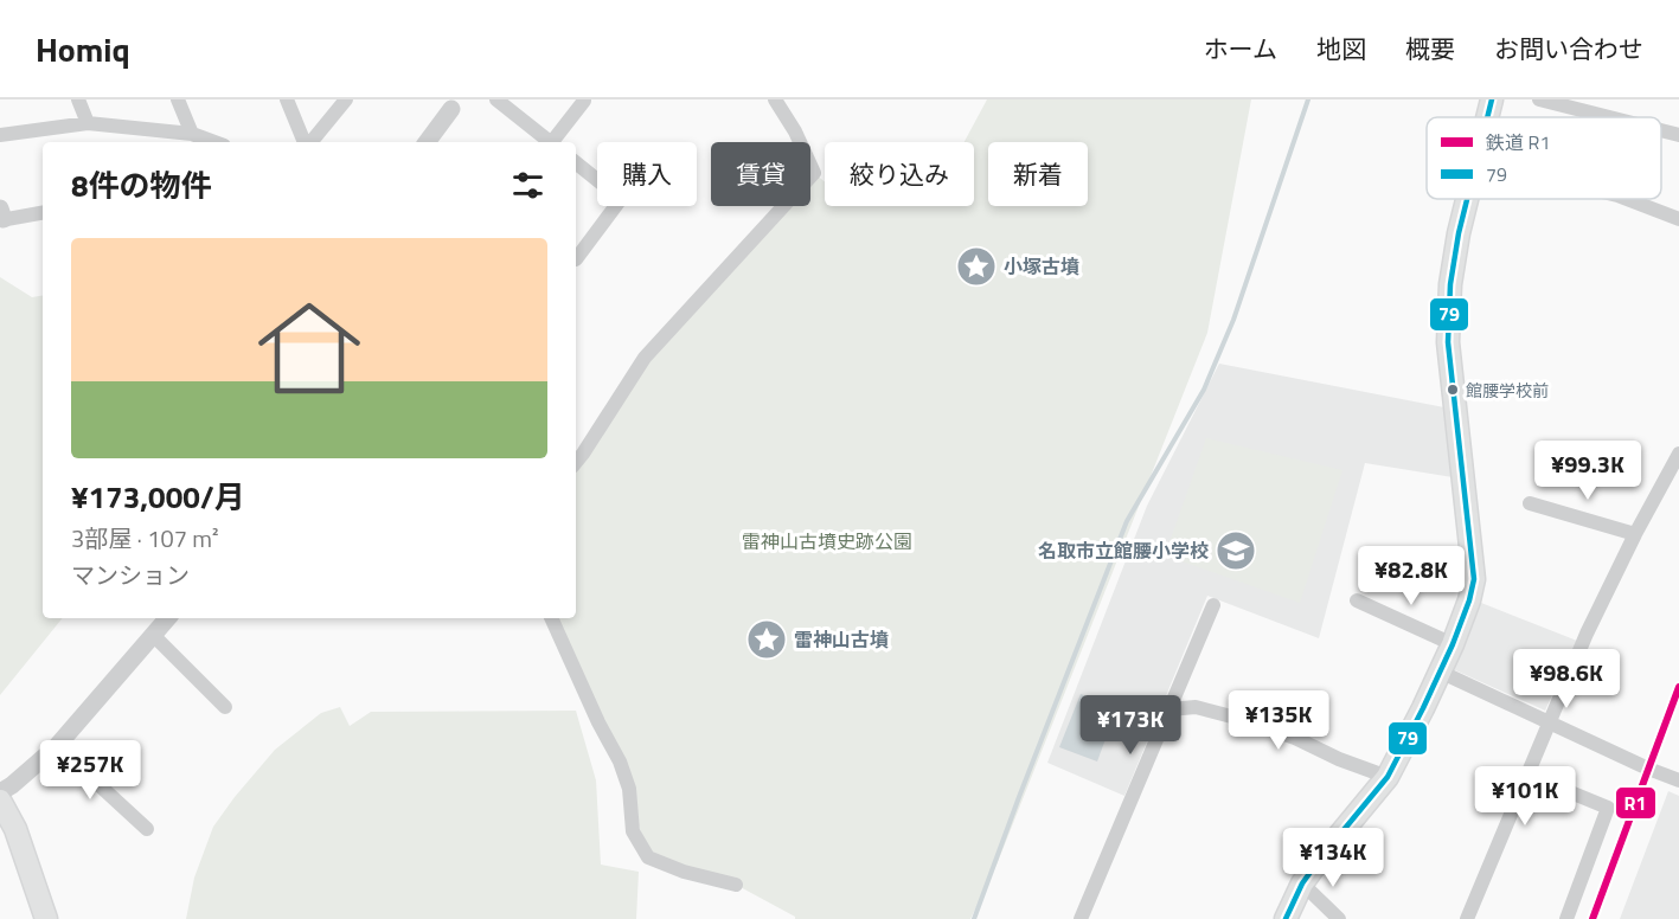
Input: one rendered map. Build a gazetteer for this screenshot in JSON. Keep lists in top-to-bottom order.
{
  "parks": ["雷神山古墳史跡公園"],
  "places": {
    "place": ["小塚古墳", "雷神山古墳"],
    "other": ["館腰学校前"],
    "school or university": ["名取市立館腰小学校"]
  },
  "lines": ["transit line 79", "rail line R1"],
  "legend": ["鉄道 R1", "79"],
  "page": {
    "header": "Homiq",
    "nav": [
      "ホーム",
      "地図",
      "概要",
      "お問い合わせ"
    ],
    "chip": [
      "購入",
      "賃貸",
      "絞り込み",
      "新着"
    ],
    "heading": "8件の物件",
    "list": [
      {
        "name": "¥173,000/月",
        "note": "3部屋 · 107 m² · マンション"
      }
    ],
    "price": [
      "¥99.3K",
      "¥82.8K",
      "¥98.6K",
      "¥135K",
      "¥173K",
      "¥257K",
      "¥101K",
      "¥134K"
    ]
  }
}
